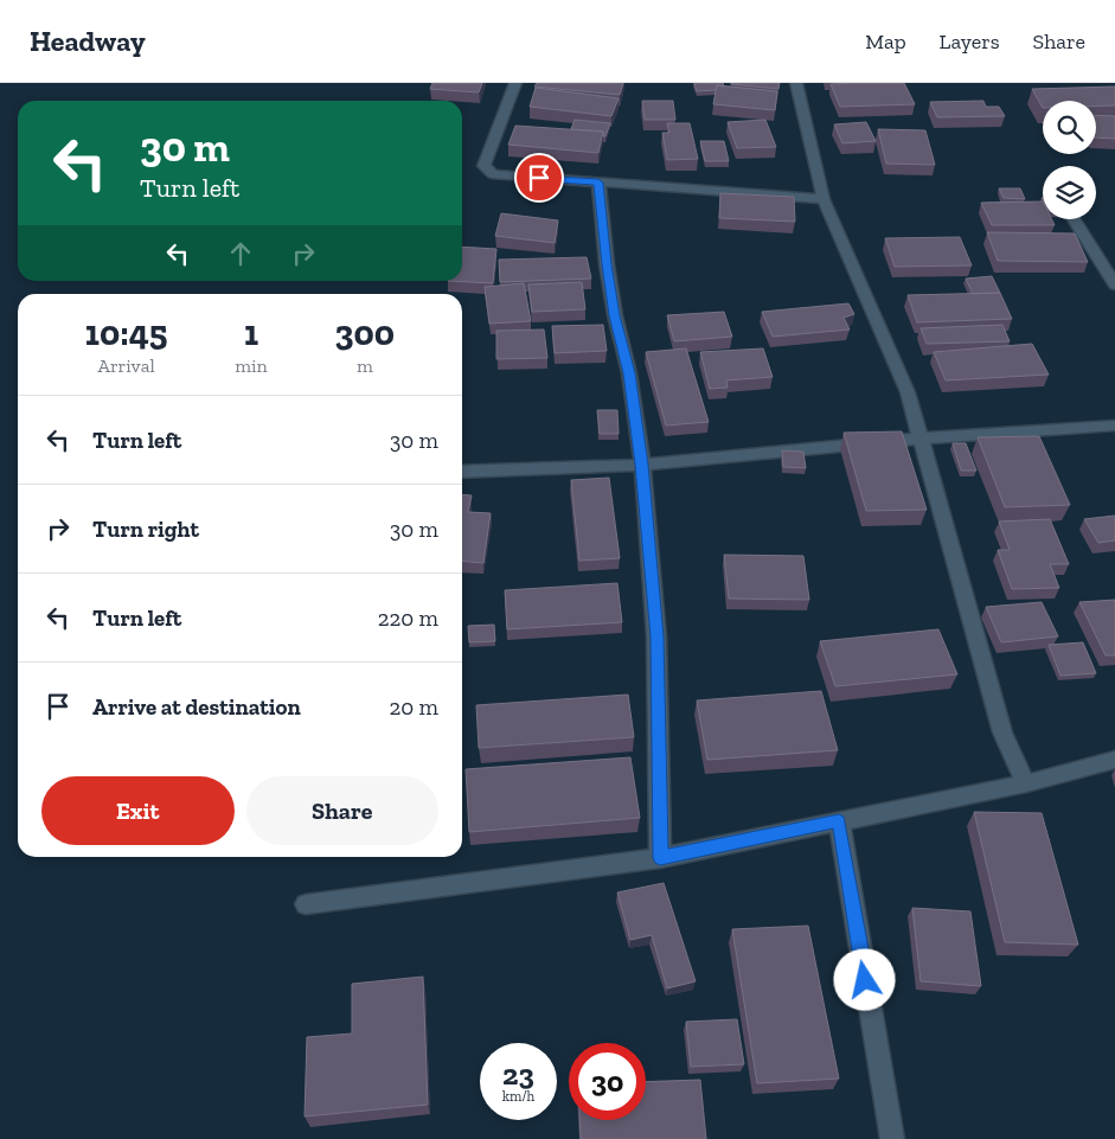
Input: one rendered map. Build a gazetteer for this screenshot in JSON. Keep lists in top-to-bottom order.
{
  "page": {
    "header": "Headway",
    "nav": ["Map", "Layers", "Share"],
    "turn": ["30 m", "Turn left"],
    "eta": [
      "10:45",
      "Arrival",
      "1",
      "min",
      "300",
      "m"
    ],
    "list": [
      {
        "name": "Turn left",
        "value": "30 m"
      },
      {
        "name": "Turn right",
        "value": "30 m"
      },
      {
        "name": "Turn left",
        "value": "220 m"
      },
      {
        "name": "Arrive at destination",
        "value": "20 m"
      }
    ],
    "buttons": ["Exit", "Share"],
    "speed": "23 km/h",
    "limit": "30"
  }
}
